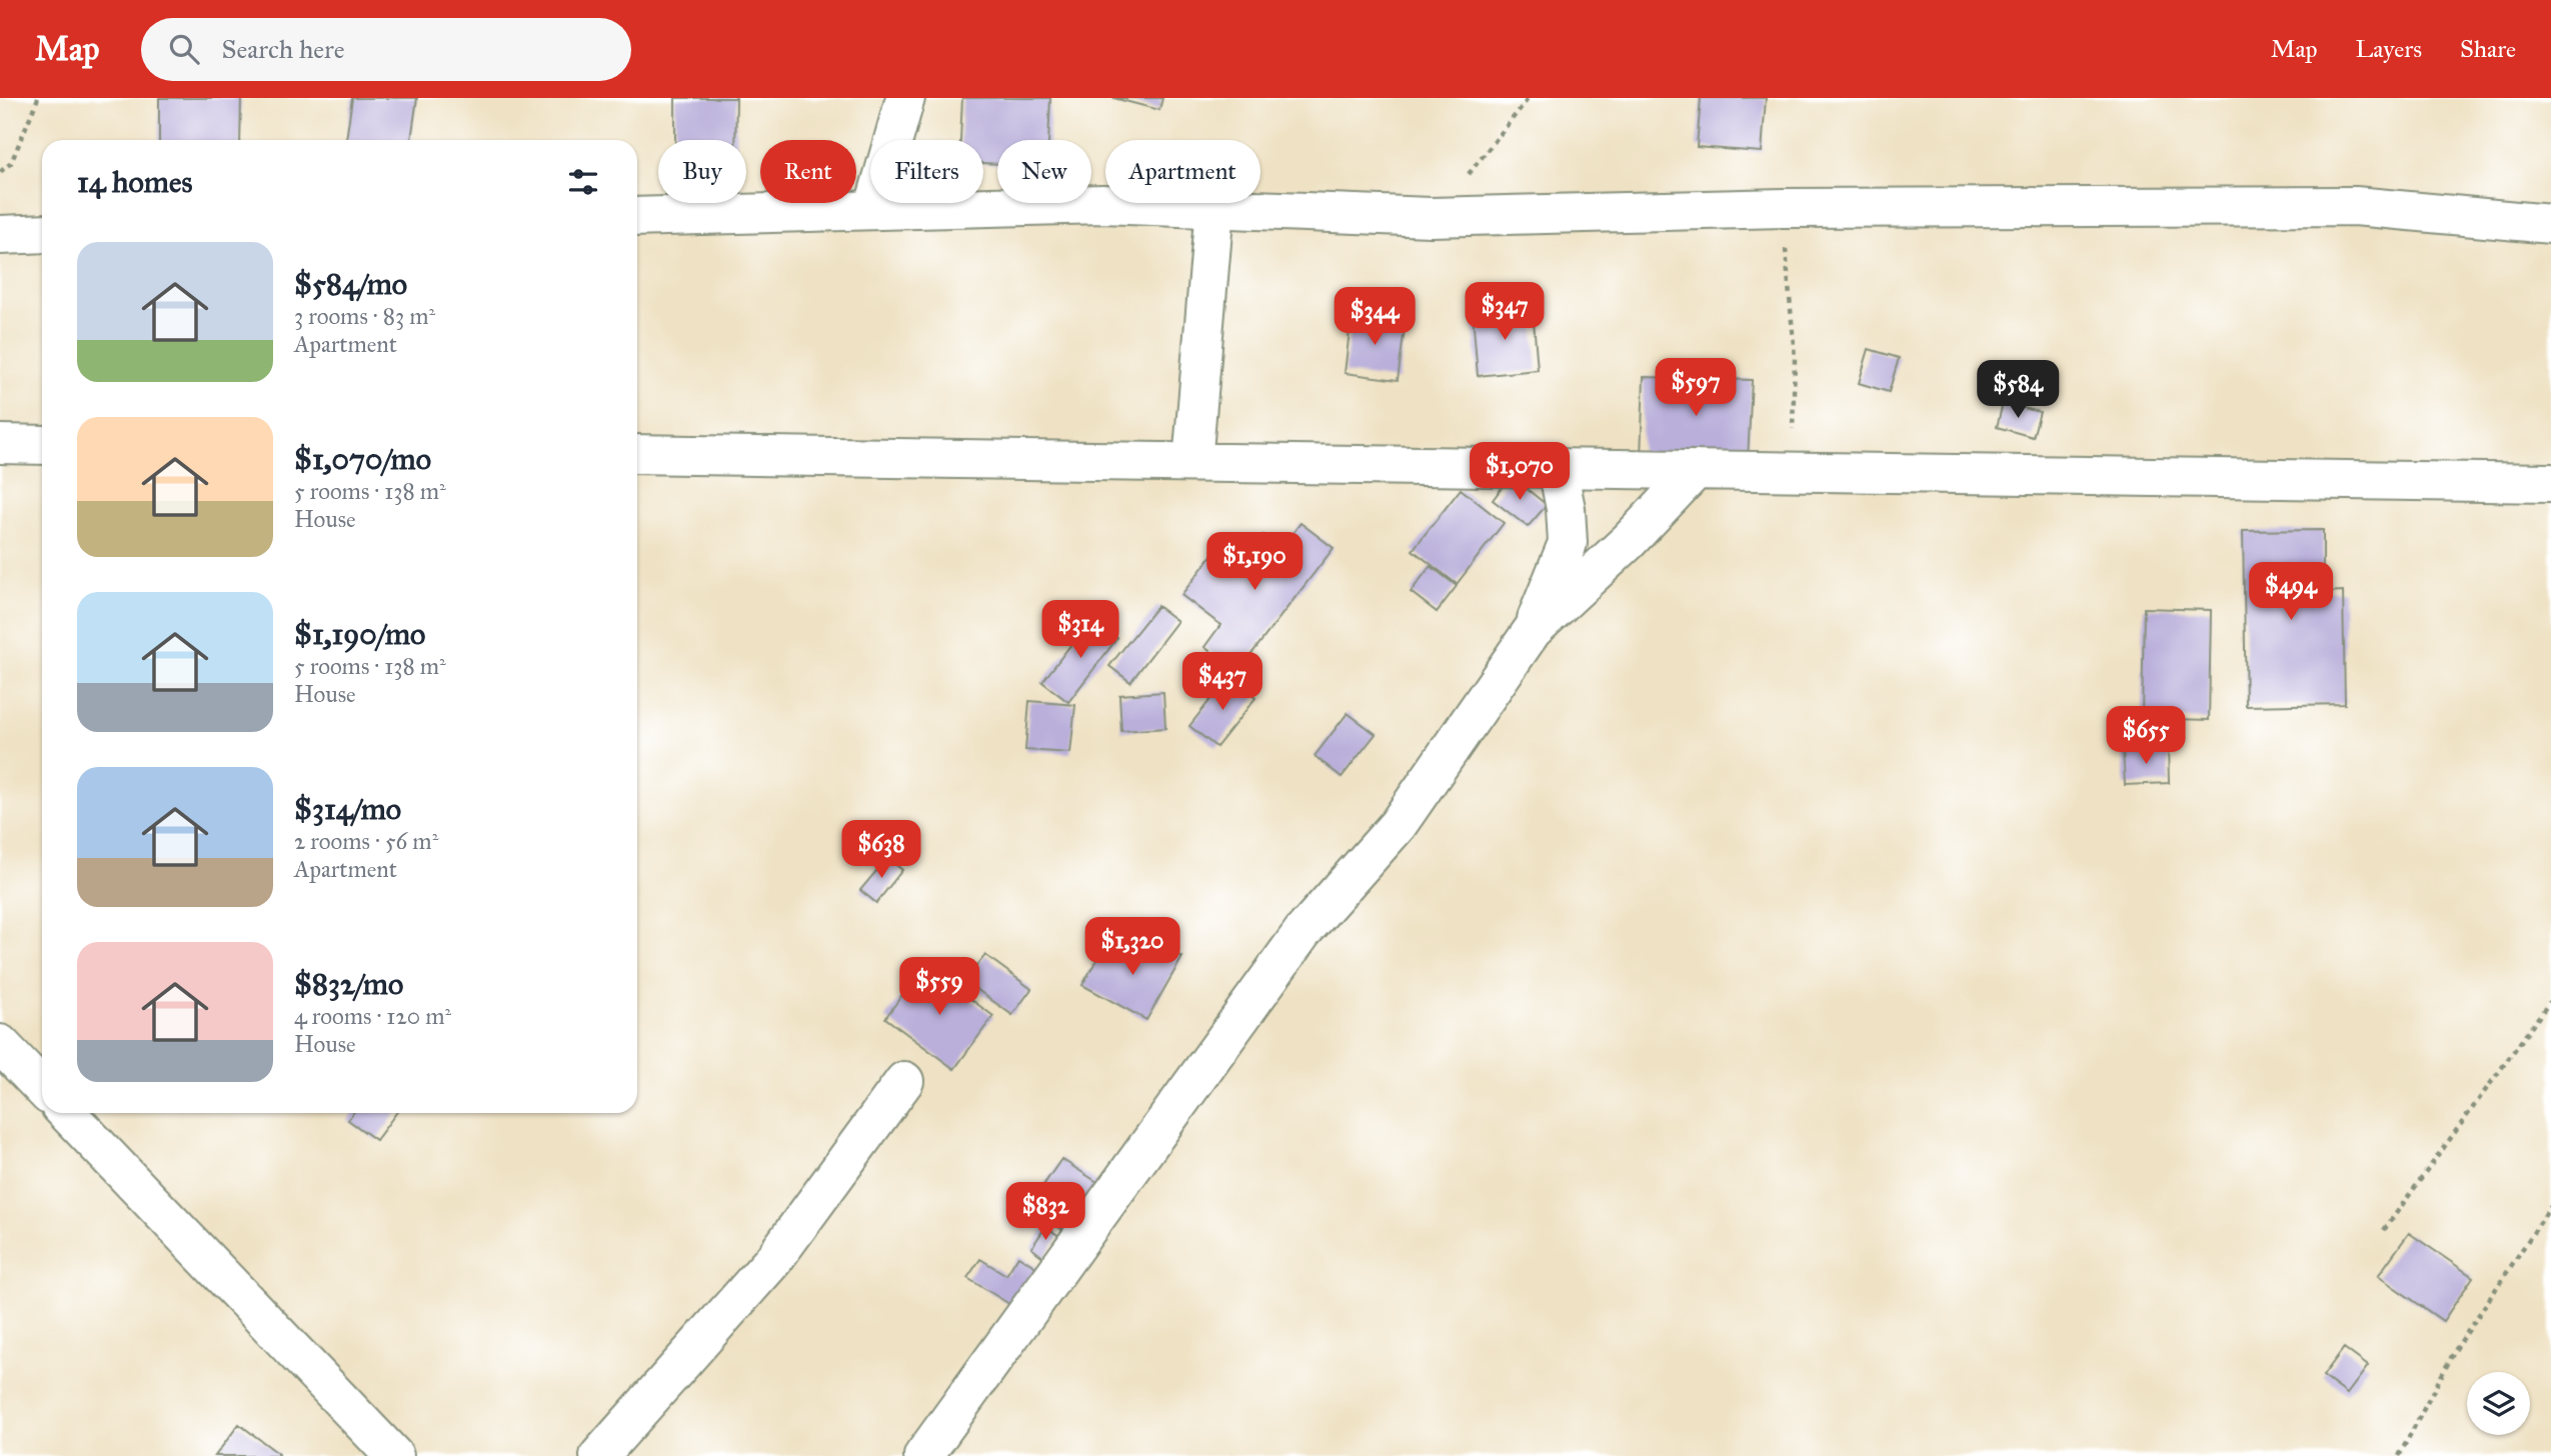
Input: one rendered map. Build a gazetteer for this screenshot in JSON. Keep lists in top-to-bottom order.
{
  "page": {
    "header": "Map",
    "search": "Search here",
    "nav": ["Map", "Layers", "Share"],
    "chip": [
      "Buy",
      "Rent",
      "Filters",
      "New",
      "Apartment"
    ],
    "heading": "14 homes",
    "list": [
      {
        "name": "$584/mo",
        "note": "3 rooms · 83 m² · Apartment"
      },
      {
        "name": "$1,070/mo",
        "note": "5 rooms · 138 m² · House"
      },
      {
        "name": "$1,190/mo",
        "note": "5 rooms · 138 m² · House"
      },
      {
        "name": "$314/mo",
        "note": "2 rooms · 56 m² · Apartment"
      },
      {
        "name": "$832/mo",
        "note": "4 rooms · 120 m² · House"
      }
    ],
    "price": [
      "$347",
      "$344",
      "$597",
      "$584",
      "$1,070",
      "$1,190",
      "$494",
      "$314",
      "$437",
      "$655",
      "$638",
      "$1,320",
      "$559",
      "$832"
    ]
  }
}
